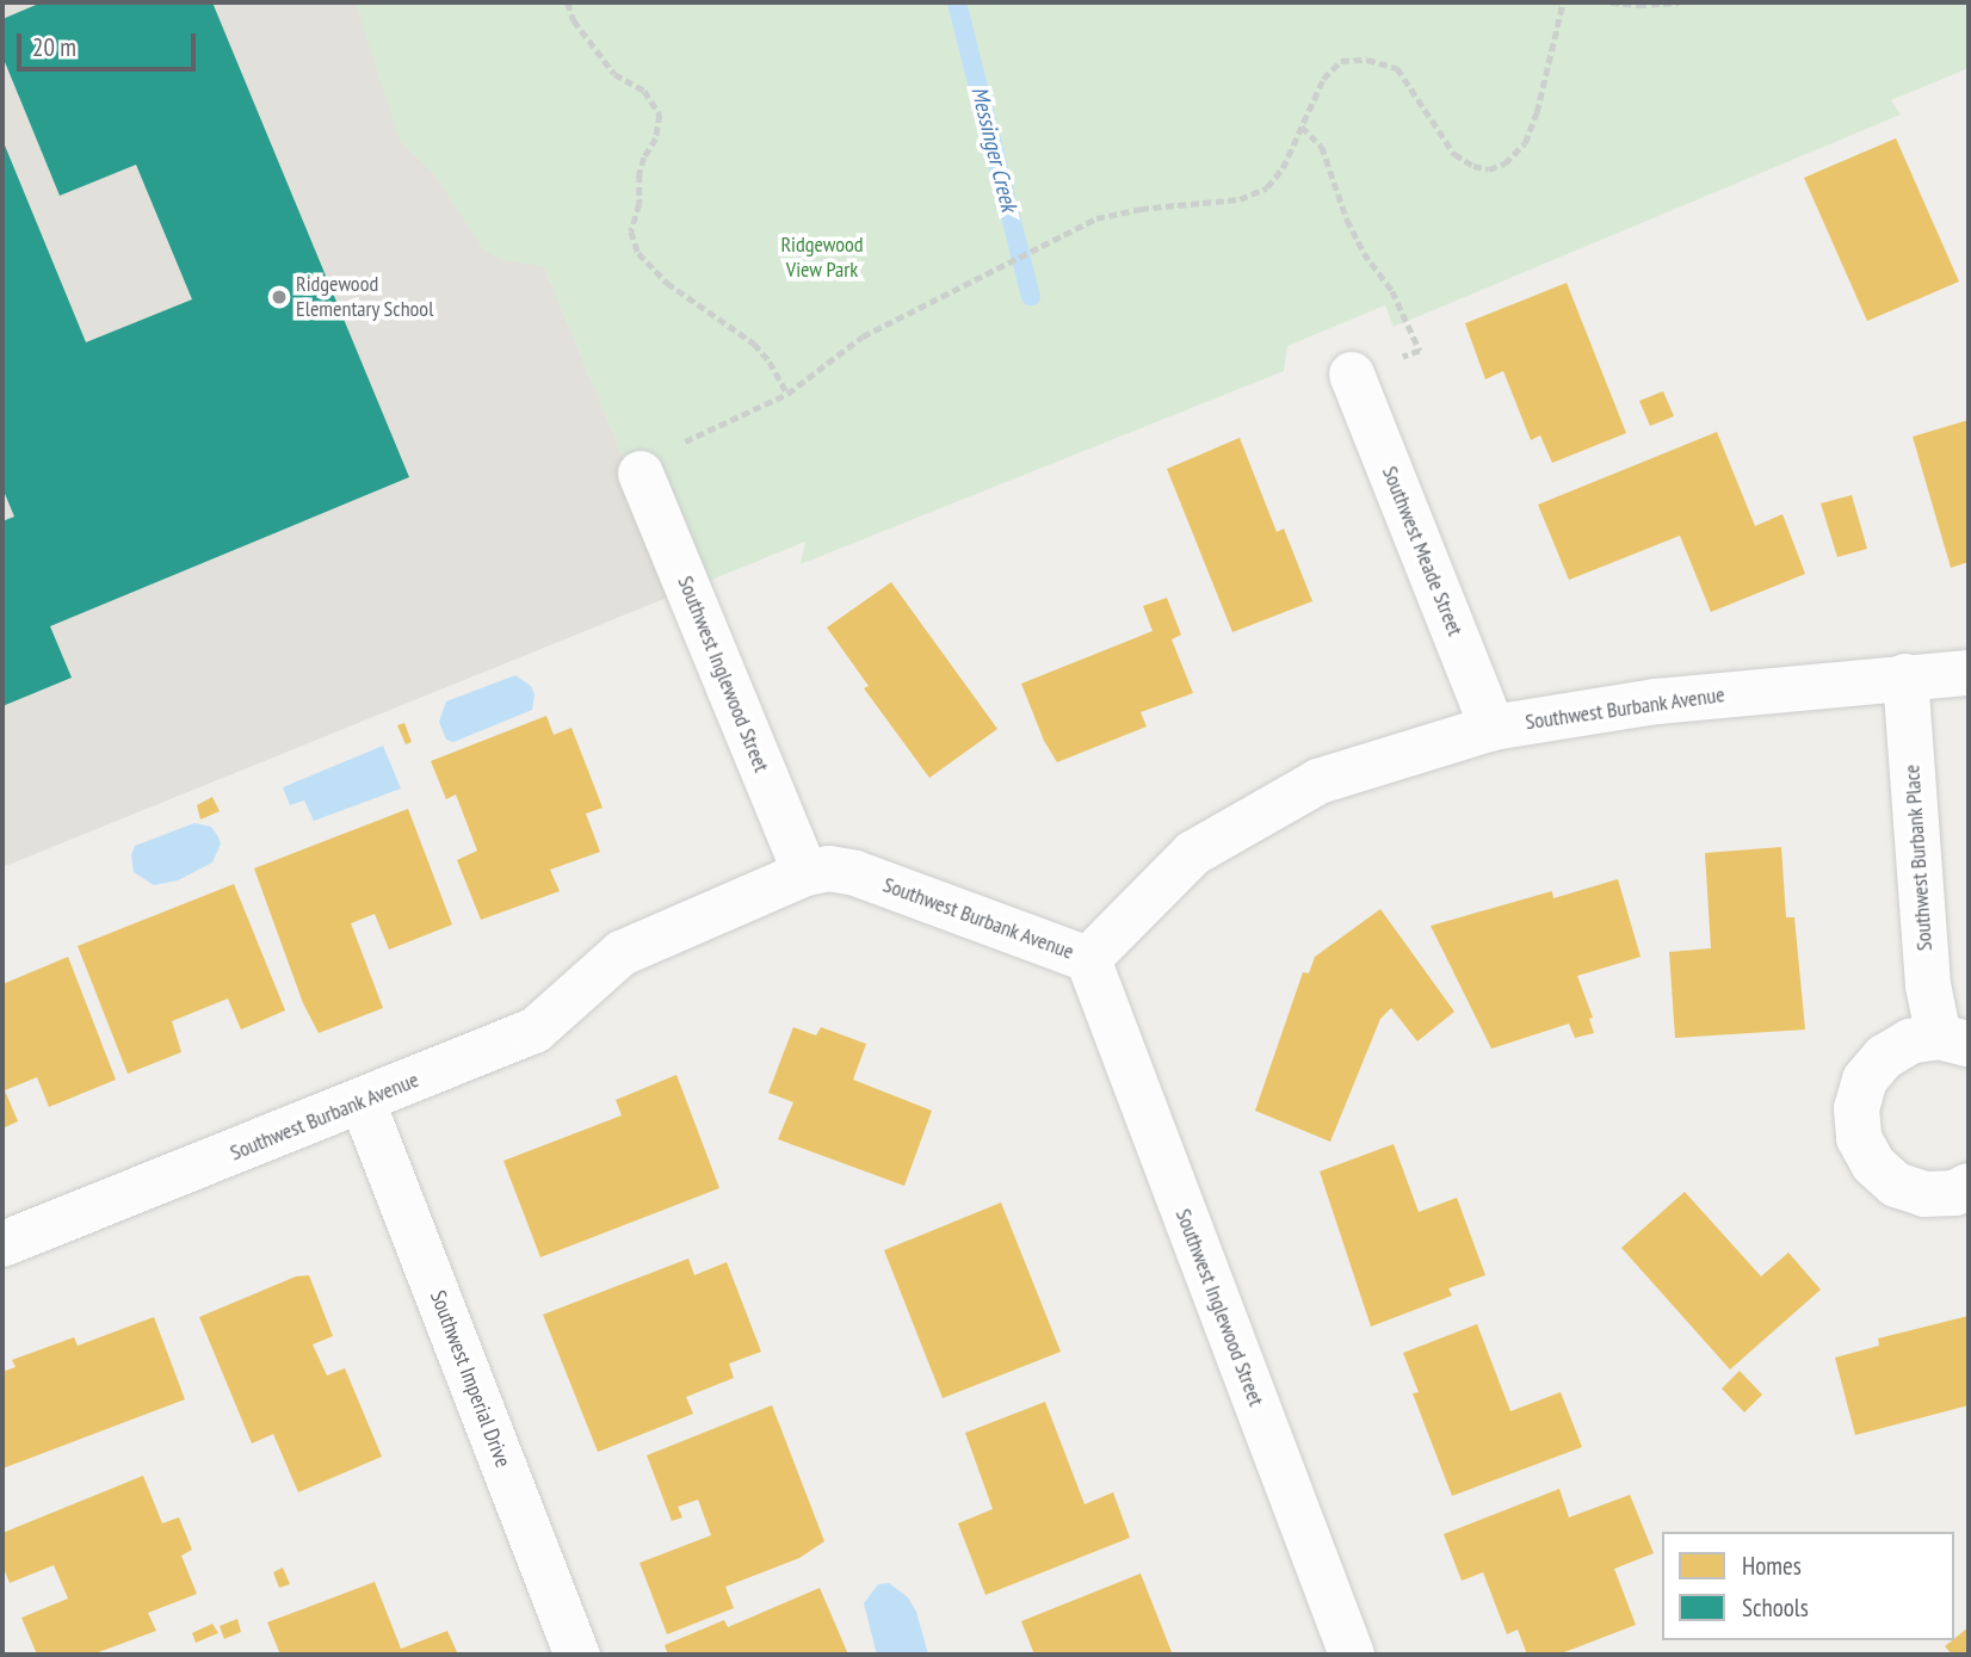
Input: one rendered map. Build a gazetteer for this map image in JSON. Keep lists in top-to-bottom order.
{
  "streets": {
    "street": [
      "Southwest Meade Street",
      "Southwest Inglewood Street",
      "Southwest Burbank Avenue",
      "Southwest Burbank Place",
      "Southwest Imperial Drive"
    ]
  },
  "crossings": [
    ["Southwest Meade Street", "Southwest Burbank Avenue"],
    ["Southwest Inglewood Street", "Southwest Burbank Avenue"],
    ["Southwest Burbank Avenue", "Southwest Burbank Place"],
    ["Southwest Burbank Avenue", "Southwest Imperial Drive"]
  ],
  "water": ["Messinger Creek"],
  "parks": ["Ridgewood View Park"],
  "places": ["Ridgewood Elementary School"],
  "legend": ["Homes", "Schools"],
  "scale_bar": "20 m"
}
